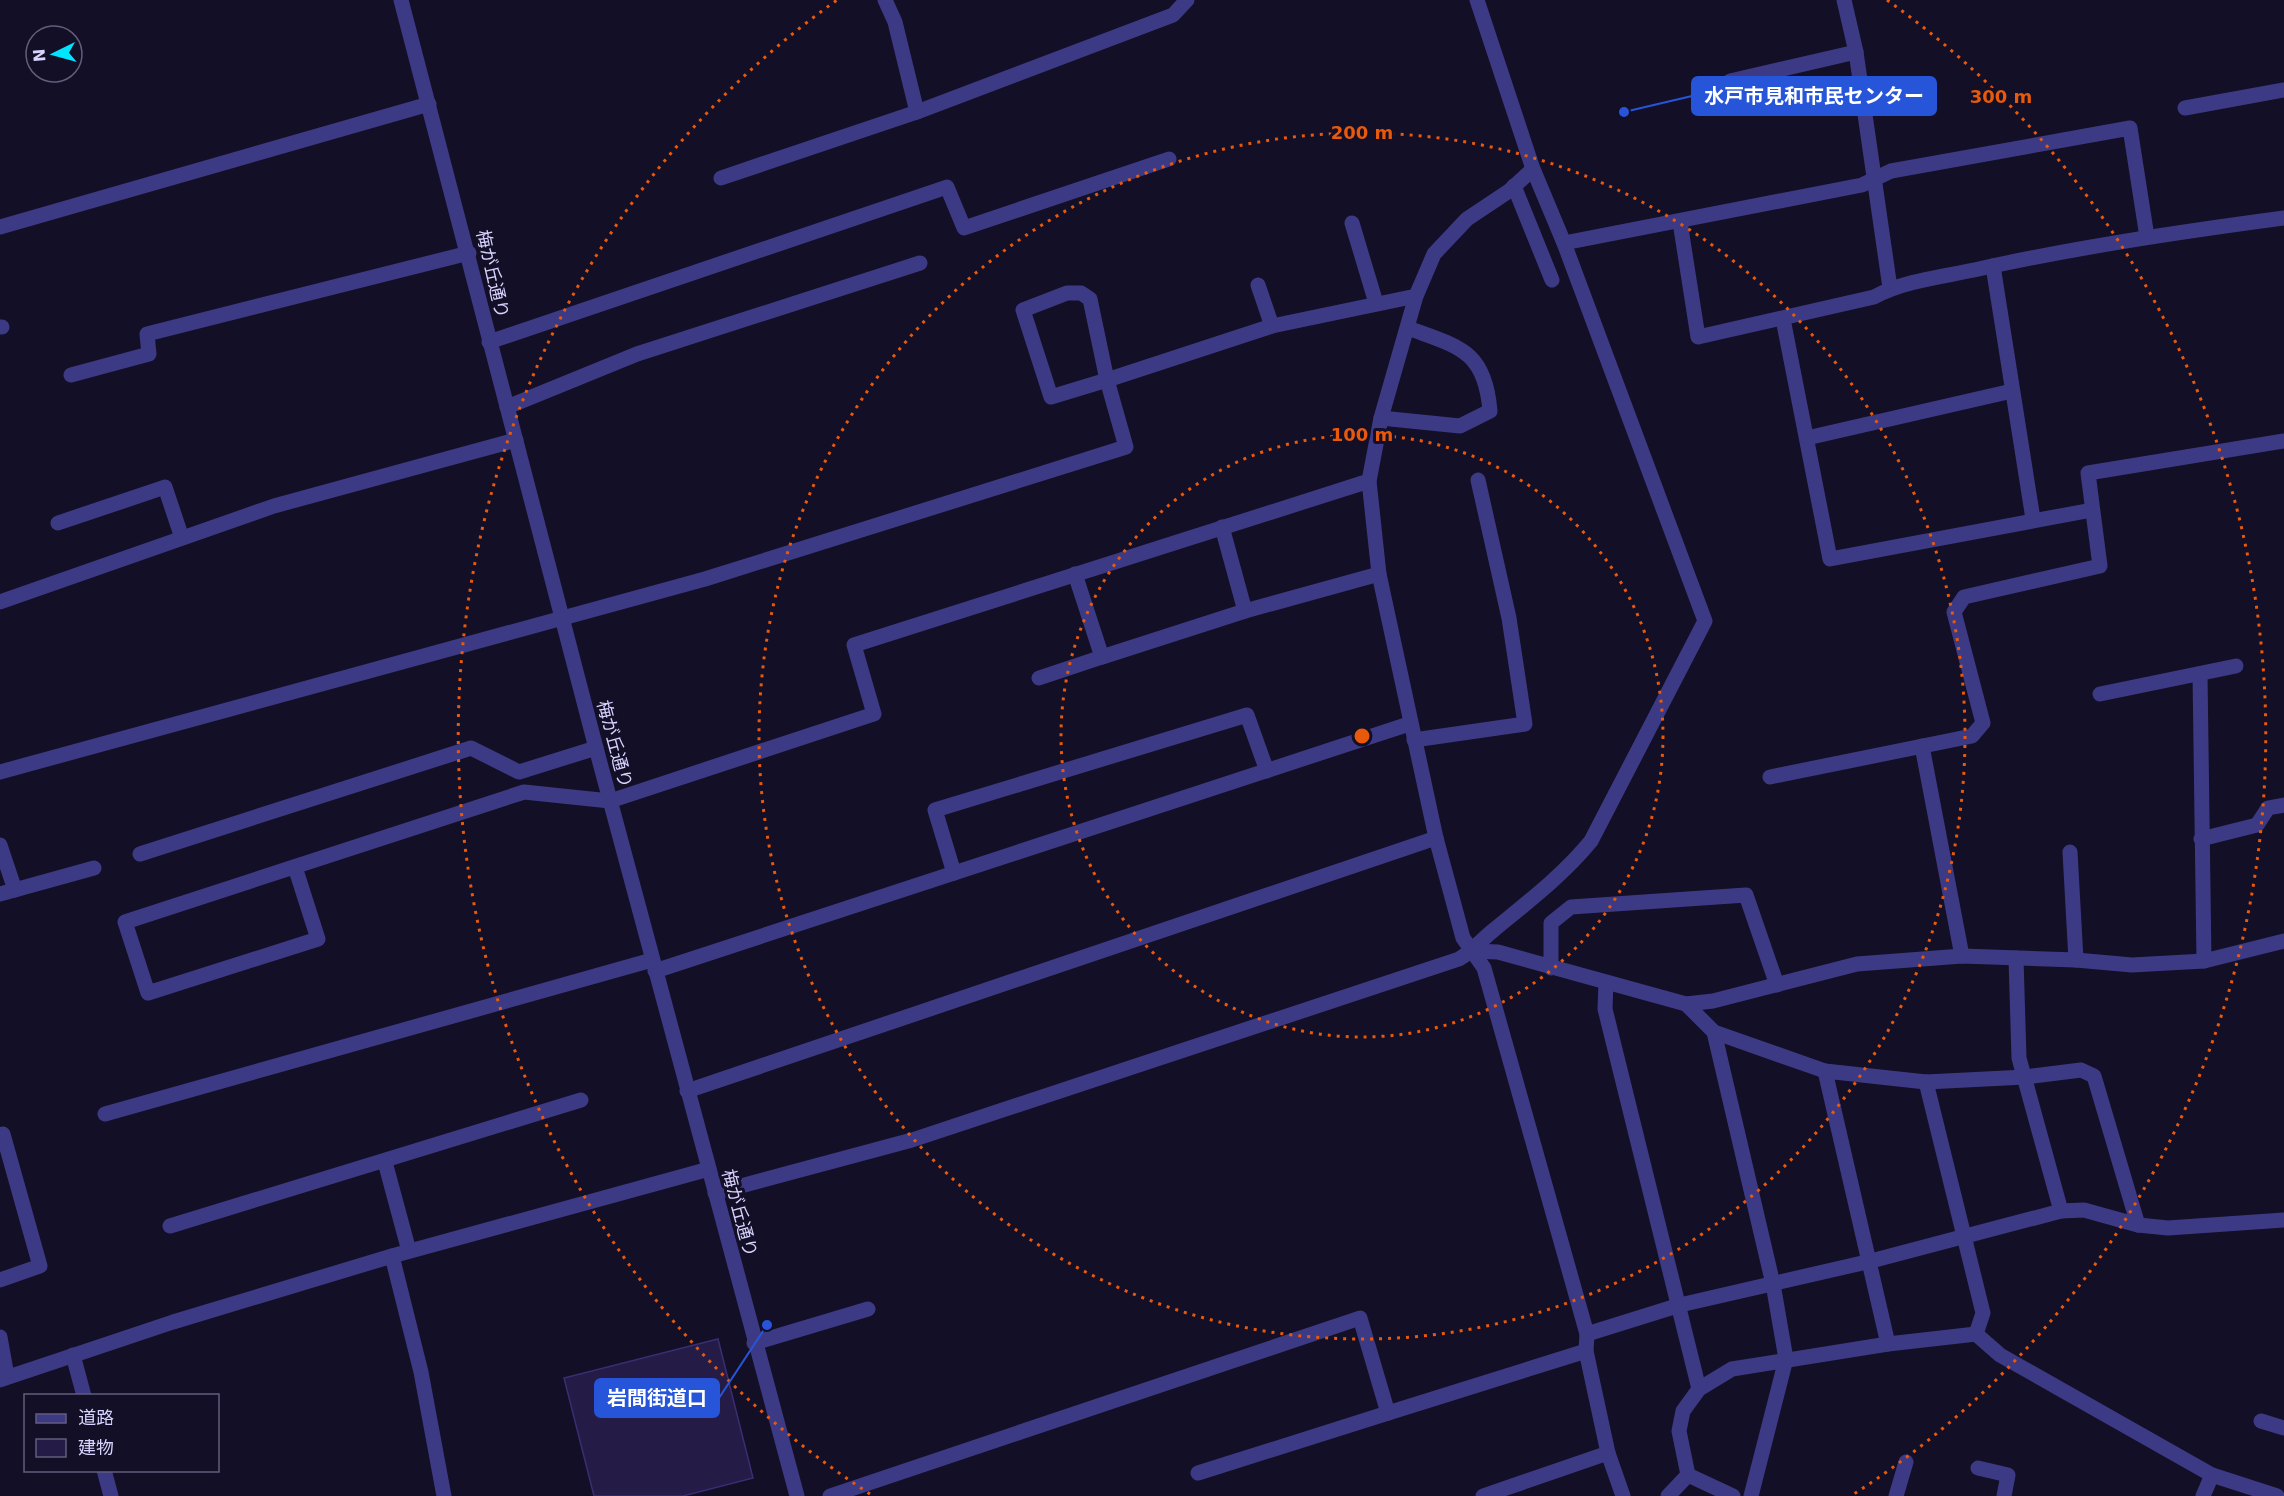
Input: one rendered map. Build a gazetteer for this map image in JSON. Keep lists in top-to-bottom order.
{
  "streets": {
    "street": ["梅が丘通り"]
  },
  "places": ["水戸市見和市民センター", "岩間街道口"],
  "legend": ["道路", "建物"],
  "north": "left",
  "rings": ["300 m", "200 m", "100 m"]
}
